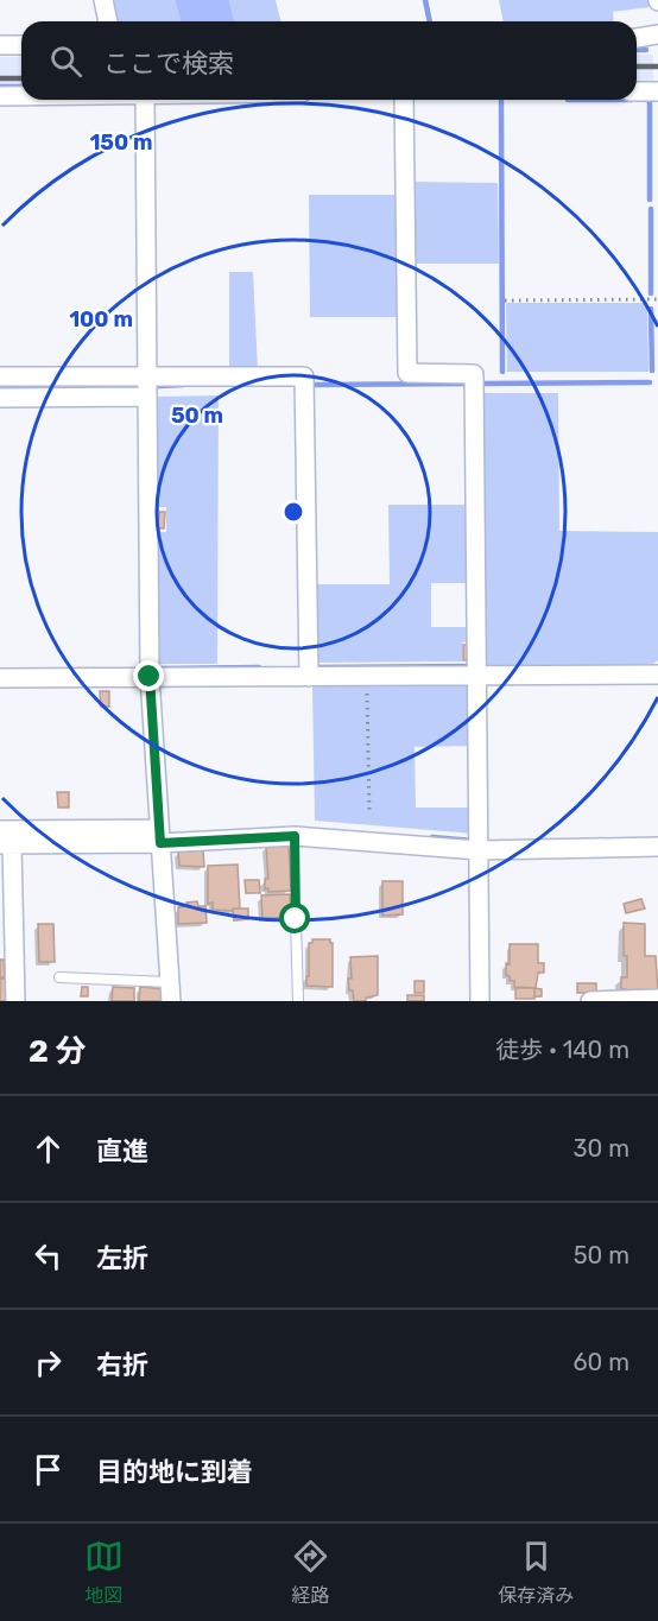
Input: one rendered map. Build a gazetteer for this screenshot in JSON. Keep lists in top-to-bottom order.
{
  "page": {
    "search": "ここで検索",
    "heading": ["2 分", "徒歩 · 140 m"],
    "list": [
      ["直進", "30 m"],
      ["左折", "50 m"],
      ["右折", "60 m"],
      "目的地に到着"
    ],
    "nav": ["地図", "経路", "保存済み"]
  },
  "rings": ["150 m", "100 m", "50 m"]
}
